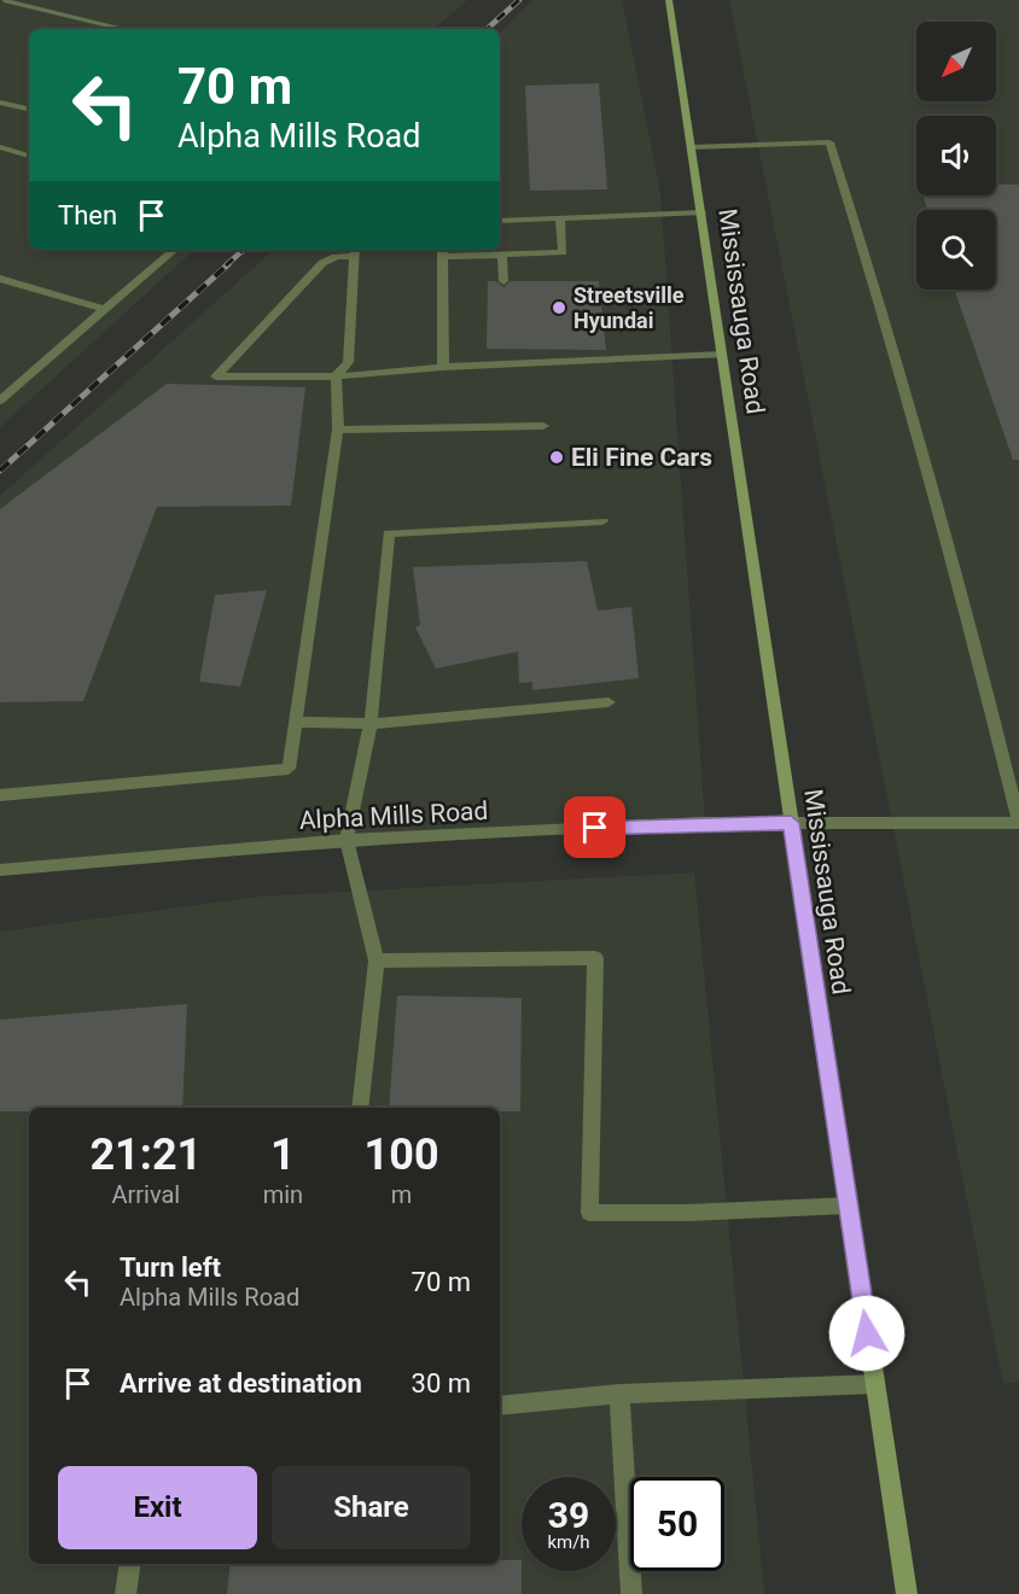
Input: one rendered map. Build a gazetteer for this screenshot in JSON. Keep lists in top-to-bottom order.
{
  "streets": {
    "main road": ["Mississauga Road"],
    "street": ["Alpha Mills Road"]
  },
  "crossings": [
    ["Mississauga Road", "Alpha Mills Road"]
  ],
  "places": ["Streetsville Hyundai", "Eli Fine Cars"],
  "north": "bottom left",
  "page": {
    "turn": ["70 m", "Alpha Mills Road"],
    "then": "Then",
    "eta": [
      "21:21",
      "Arrival",
      "1",
      "min",
      "100",
      "m"
    ],
    "list": [
      {
        "name": "Turn left",
        "note": "Alpha Mills Road",
        "value": "70 m"
      },
      {
        "name": "Arrive at destination",
        "value": "30 m"
      }
    ],
    "buttons": ["Exit", "Share"],
    "speed": "39 km/h",
    "limit": "50"
  }
}
